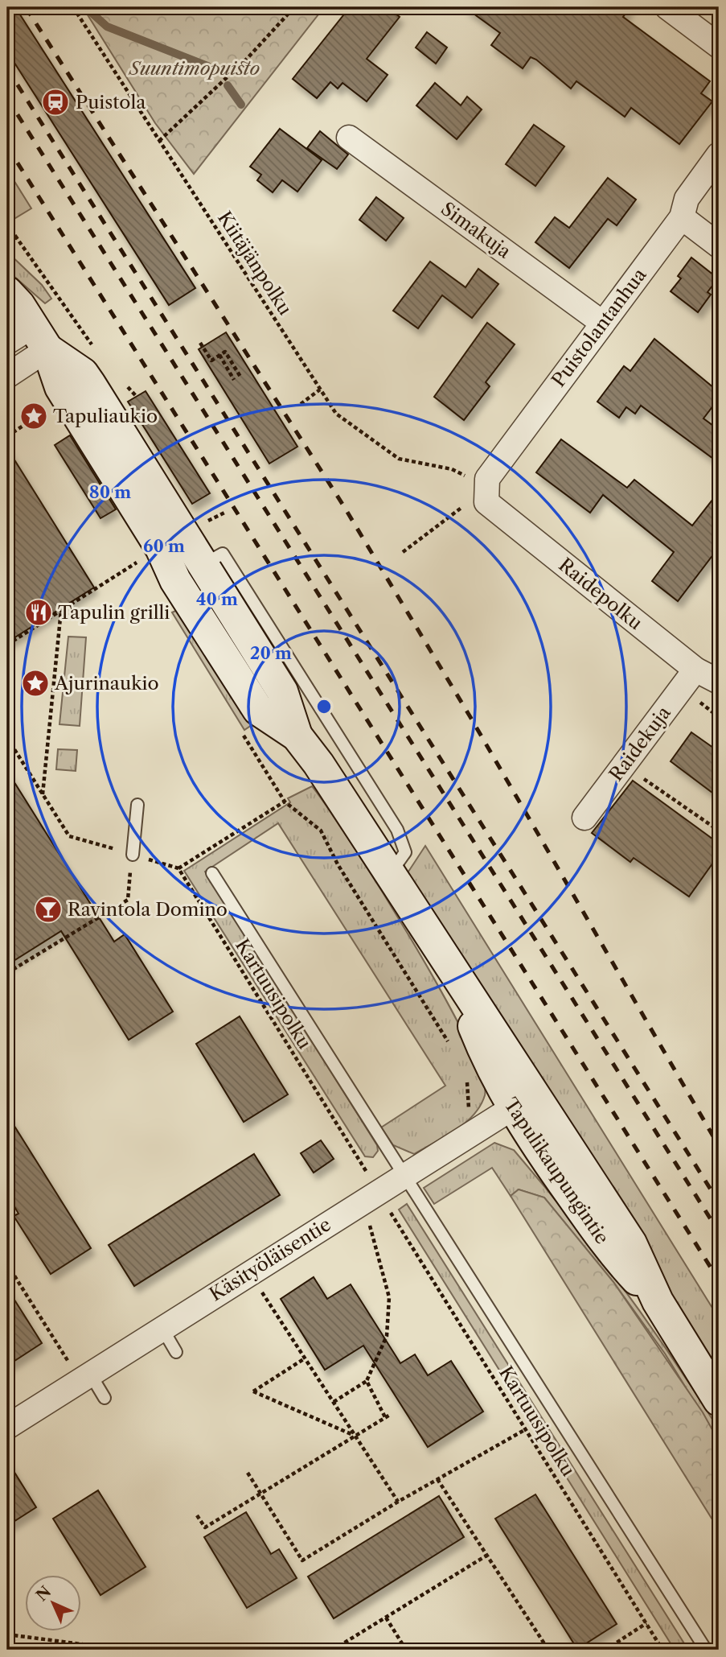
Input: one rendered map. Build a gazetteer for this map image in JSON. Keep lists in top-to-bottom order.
{
  "streets": {
    "main road": ["Tapulikaupungintie"],
    "street": [
      "Simakuja",
      "Puistolantanhua",
      "Raidepolku",
      "Raidekuja",
      "Käsityöläisentie"
    ],
    "path": ["Kiitäjänpolku", "Kartuusipolku"]
  },
  "crossings": [
    ["Simakuja", "Puistolantanhua"],
    ["Puistolantanhua", "Raidepolku"],
    ["Raidepolku", "Raidekuja"],
    ["Tapulikaupungintie", "Käsityöläisentie"]
  ],
  "parks": ["Suuntimopuisto"],
  "places": {
    "station": ["Puistola"],
    "place": ["Tapuliaukio", "Ajurinaukio"],
    "restaurant": ["Tapulin grilli"],
    "bar": ["Ravintola Domino"]
  },
  "north": "top left",
  "rings": [
    "80 m",
    "60 m",
    "40 m",
    "20 m"
  ]
}
